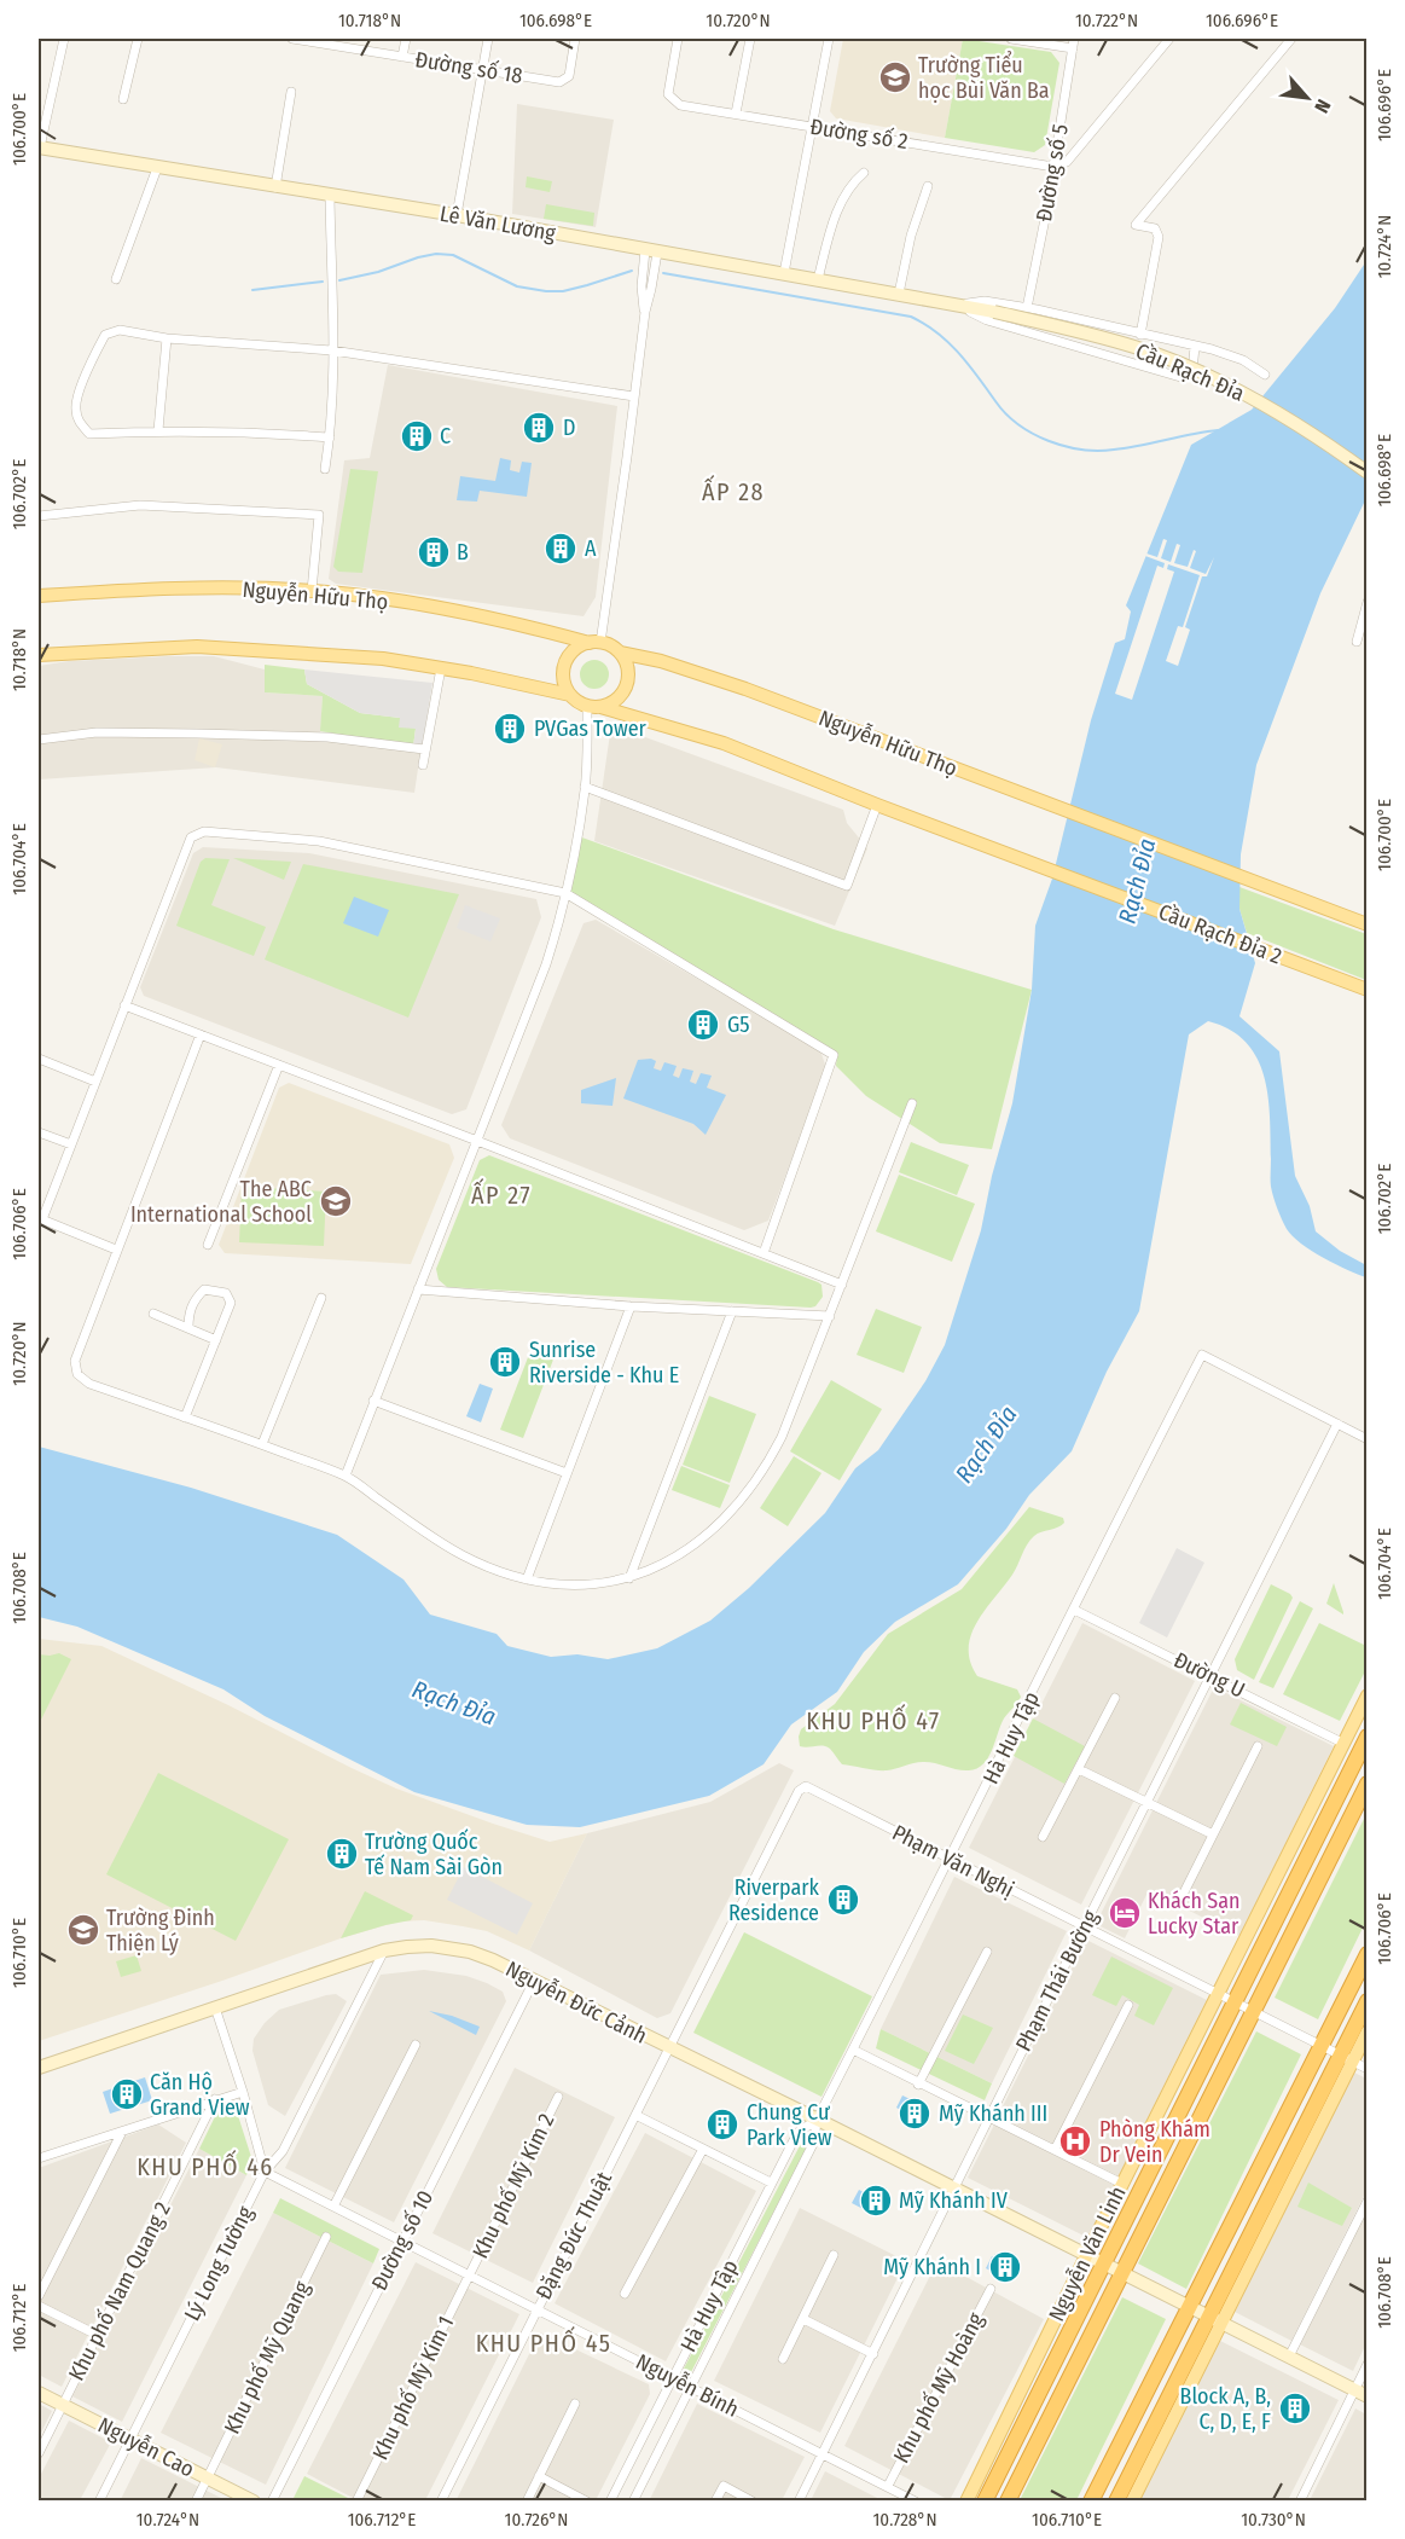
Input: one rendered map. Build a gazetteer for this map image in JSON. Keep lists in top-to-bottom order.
{
  "streets": {
    "highway": ["Nguyễn Văn Linh"],
    "main road": [
      "Lê Văn Lương",
      "Cầu Rạch Đỉa",
      "Nguyễn Hữu Thọ",
      "Cầu Rạch Đỉa 2",
      "Nguyễn Đức Cảnh",
      "Nguyễn Cao"
    ],
    "street": [
      "Đường số 18",
      "Đường số 2",
      "Đường số 5",
      "Đường U",
      "Hà Huy Tập",
      "Phạm Văn Nghị",
      "Phạm Thái Bường",
      "Khu phố Mỹ Kim 2",
      "Đặng Đức Thuật",
      "Đường số 10",
      "Lý Long Tường",
      "Khu phố Nam Quang 2",
      "Khu phố Mỹ Quang",
      "Nguyễn Bính",
      "Khu phố Mỹ Kim 1",
      "Khu phố Mỹ Hoàng"
    ]
  },
  "crossings": [
    ["Đường số 2", "Đường số 5"],
    ["Đường số 5", "Lê Văn Lương"],
    ["Lê Văn Lương", "Cầu Rạch Đỉa"],
    ["Đường U", "Hà Huy Tập"],
    ["Đường U", "Phạm Thái Bường"],
    ["Đường U", "Nguyễn Văn Linh"],
    ["Hà Huy Tập", "Phạm Văn Nghị"],
    ["Hà Huy Tập", "Phạm Thái Bường"],
    ["Hà Huy Tập", "Nguyễn Đức Cảnh"],
    ["Hà Huy Tập", "Nguyễn Bính"],
    ["Phạm Văn Nghị", "Phạm Thái Bường"],
    ["Phạm Văn Nghị", "Nguyễn Đức Cảnh"],
    ["Phạm Văn Nghị", "Đặng Đức Thuật"],
    ["Phạm Văn Nghị", "Nguyễn Văn Linh"],
    ["Phạm Thái Bường", "Nguyễn Đức Cảnh"],
    ["Phạm Thái Bường", "Nguyễn Bính"],
    ["Nguyễn Đức Cảnh", "Đặng Đức Thuật"],
    ["Nguyễn Đức Cảnh", "Đường số 10"],
    ["Nguyễn Đức Cảnh", "Nguyễn Văn Linh"],
    ["Nguyễn Đức Cảnh", "Lý Long Tường"],
    ["Khu phố Mỹ Kim 2", "Nguyễn Bính"],
    ["Khu phố Mỹ Kim 2", "Khu phố Mỹ Kim 1"],
    ["Đặng Đức Thuật", "Nguyễn Bính"],
    ["Đường số 10", "Nguyễn Bính"],
    ["Lý Long Tường", "Nguyễn Bính"],
    ["Lý Long Tường", "Nguyễn Cao"],
    ["Khu phố Nam Quang 2", "Nguyễn Cao"],
    ["Khu phố Mỹ Quang", "Nguyễn Cao"],
    ["Nguyễn Bính", "Khu phố Mỹ Kim 1"],
    ["Nguyễn Bính", "Khu phố Mỹ Hoàng"]
  ],
  "districts": [
    "ẤP 28",
    "ẤP 27",
    "KHU PHỐ 47",
    "KHU PHỐ 46",
    "KHU PHỐ 45"
  ],
  "water": ["Rạch Đỉa"],
  "places": {
    "school or university": ["Trường Tiểu học Bùi Văn Ba", "The ABC International School", "Trường Đinh Thiện Lý"],
    "building": [
      "D",
      "C",
      "A",
      "B",
      "PVGas Tower",
      "G5",
      "Sunrise Riverside - Khu E",
      "Trường Quốc Tế Nam Sài Gòn",
      "Riverpark Residence",
      "Căn Hộ Grand View",
      "Mỹ Khánh III",
      "Chung Cư Park View",
      "Mỹ Khánh IV",
      "Mỹ Khánh I",
      "Block A, B, C, D, E, F"
    ],
    "hotel": ["Khách Sạn Lucky Star"],
    "hospital": ["Phòng Khám Dr Vein"]
  },
  "north": "bottom right",
  "coordinates": [
    "10.718°N",
    "106.698°E",
    "10.720°N",
    "10.722°N",
    "106.696°E",
    "106.700°E",
    "10.724°N",
    "106.702°E",
    "106.704°E",
    "106.706°E",
    "106.708°E",
    "106.710°E",
    "106.712°E",
    "10.726°N",
    "10.728°N",
    "10.730°N"
  ]
}
